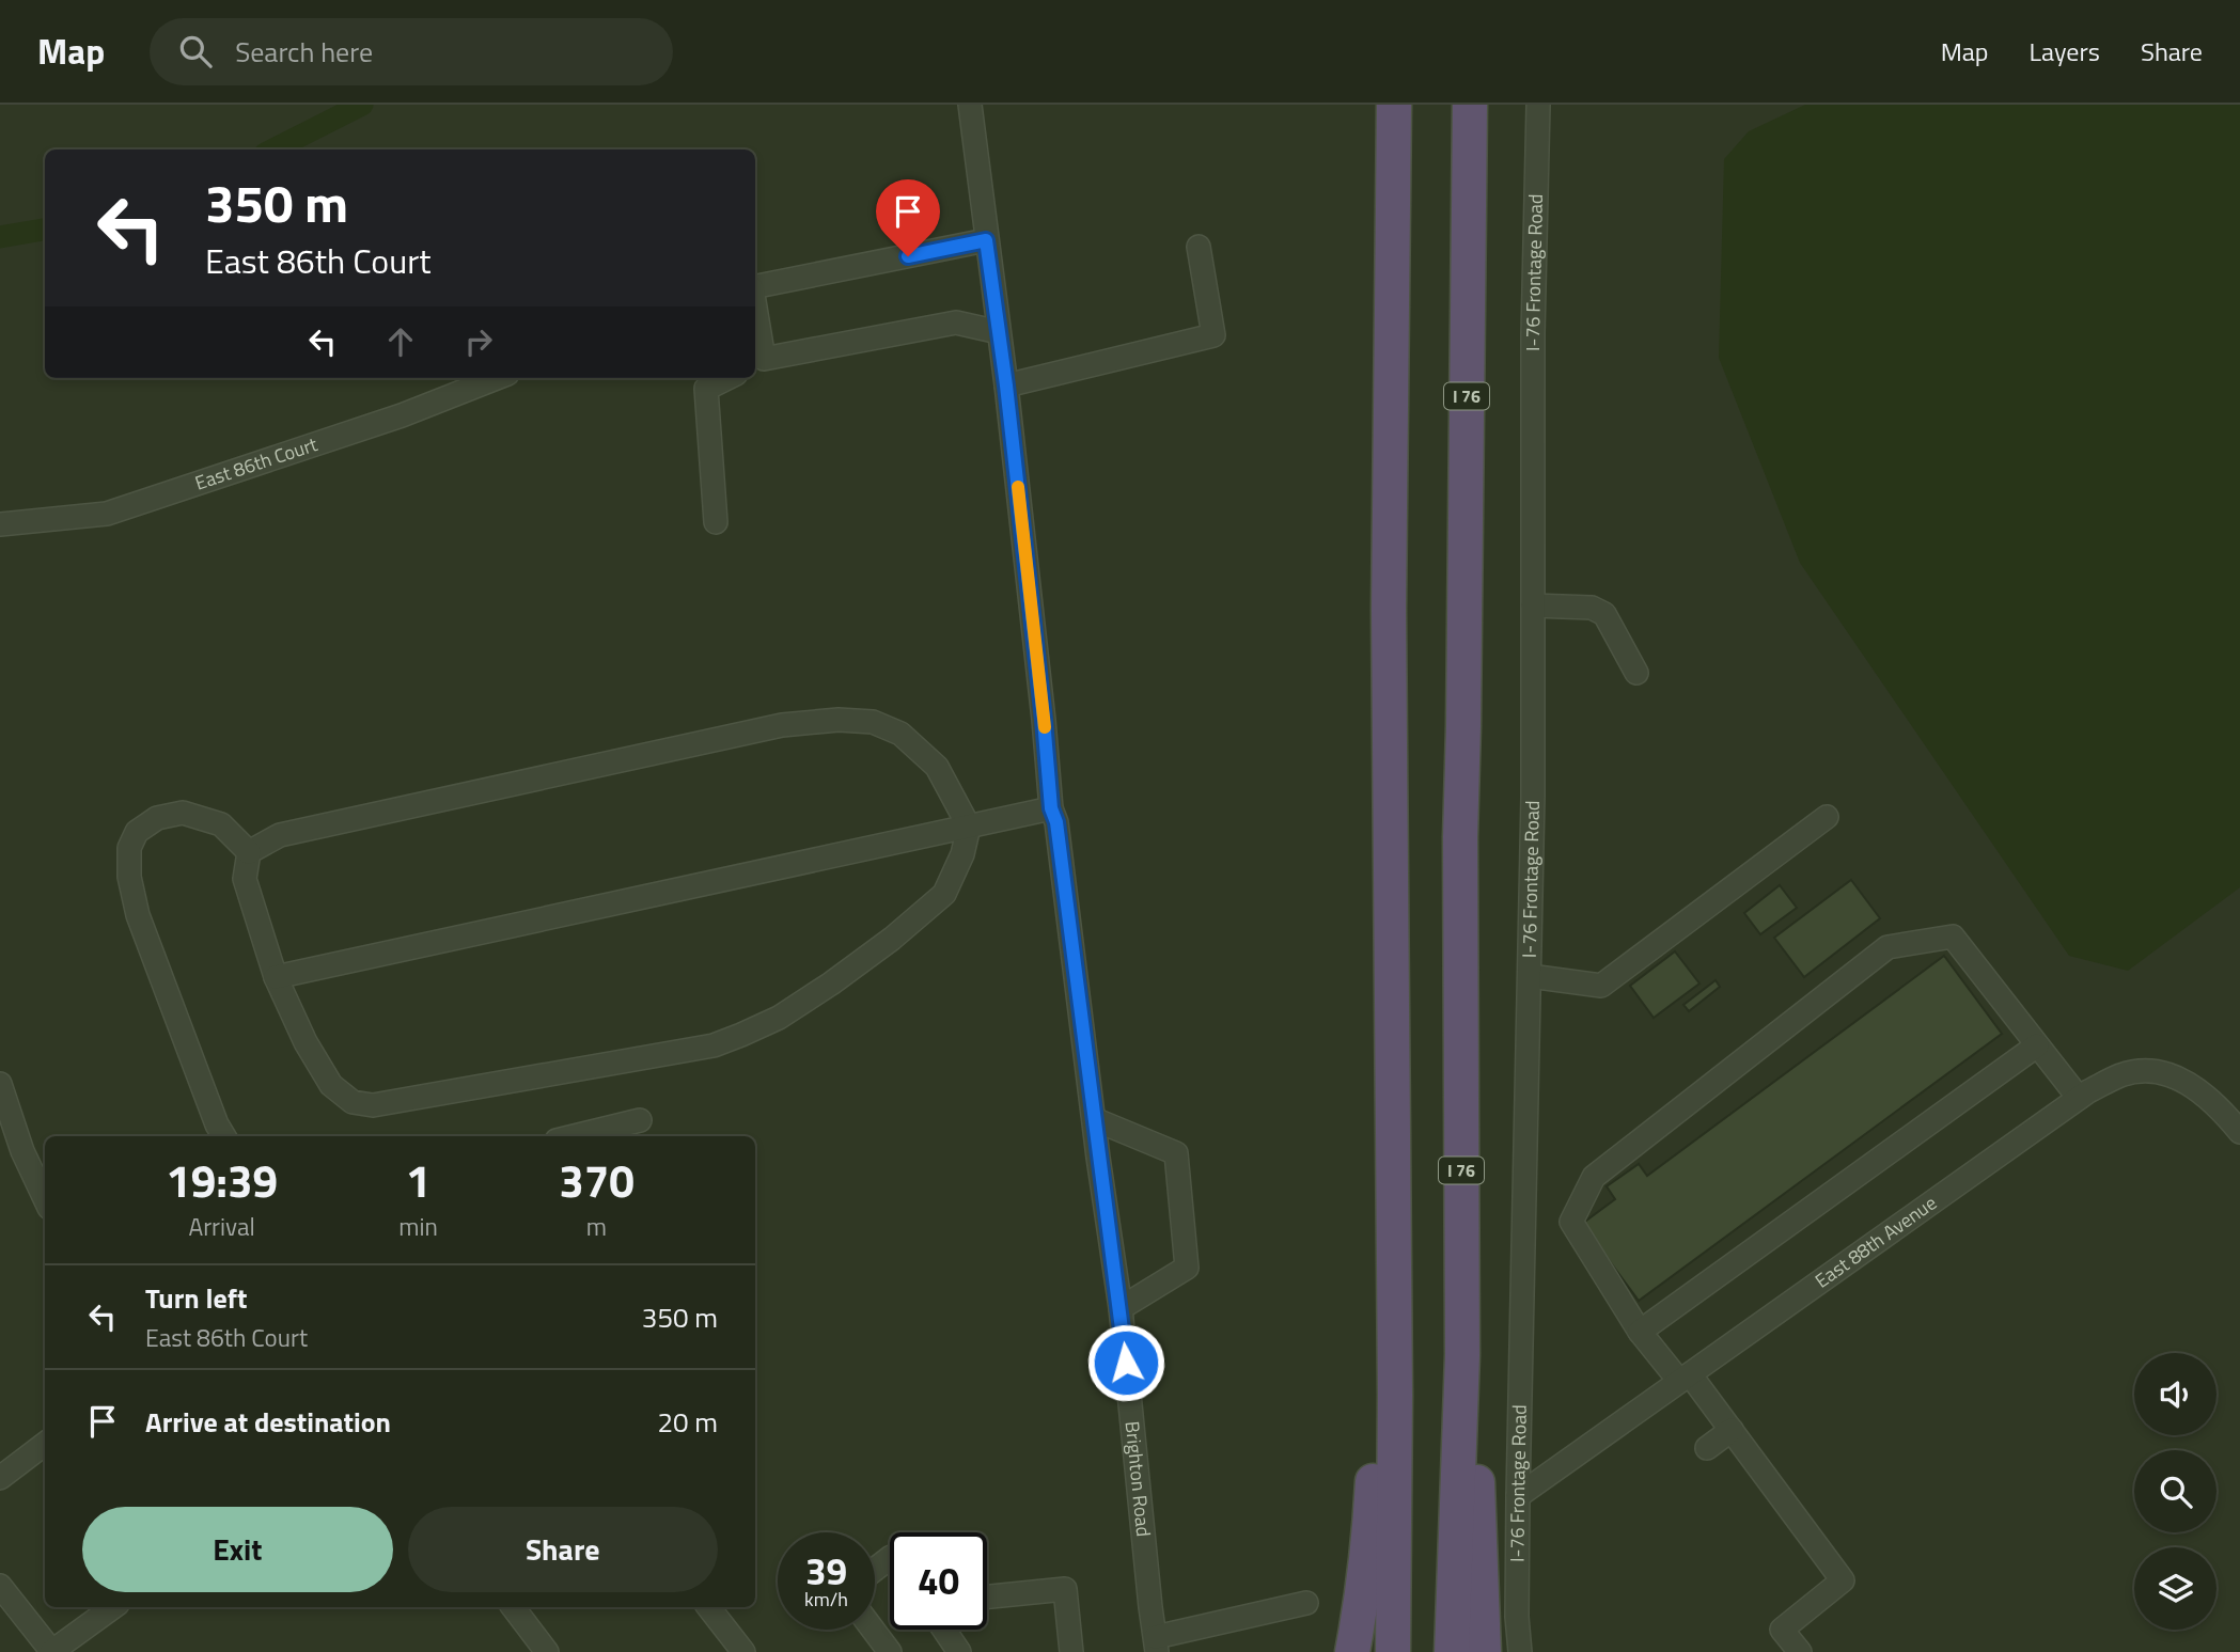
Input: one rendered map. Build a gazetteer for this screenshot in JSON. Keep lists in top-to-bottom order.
{
  "streets": {
    "highway": ["I 76"],
    "street": [
      "I-76 Frontage Road",
      "East 86th Court",
      "East 88th Avenue",
      "Brighton Road"
    ]
  },
  "crossings": [
    ["I-76 Frontage Road", "East 88th Avenue"]
  ],
  "page": {
    "header": "Map",
    "search": "Search here",
    "nav": ["Map", "Layers", "Share"],
    "turn": ["350 m", "East 86th Court"],
    "eta": [
      "19:39",
      "Arrival",
      "1",
      "min",
      "370",
      "m"
    ],
    "list": [
      {
        "name": "Turn left",
        "note": "East 86th Court",
        "value": "350 m"
      },
      {
        "name": "Arrive at destination",
        "value": "20 m"
      }
    ],
    "buttons": ["Exit", "Share"],
    "speed": "39 km/h",
    "limit": "40"
  }
}
